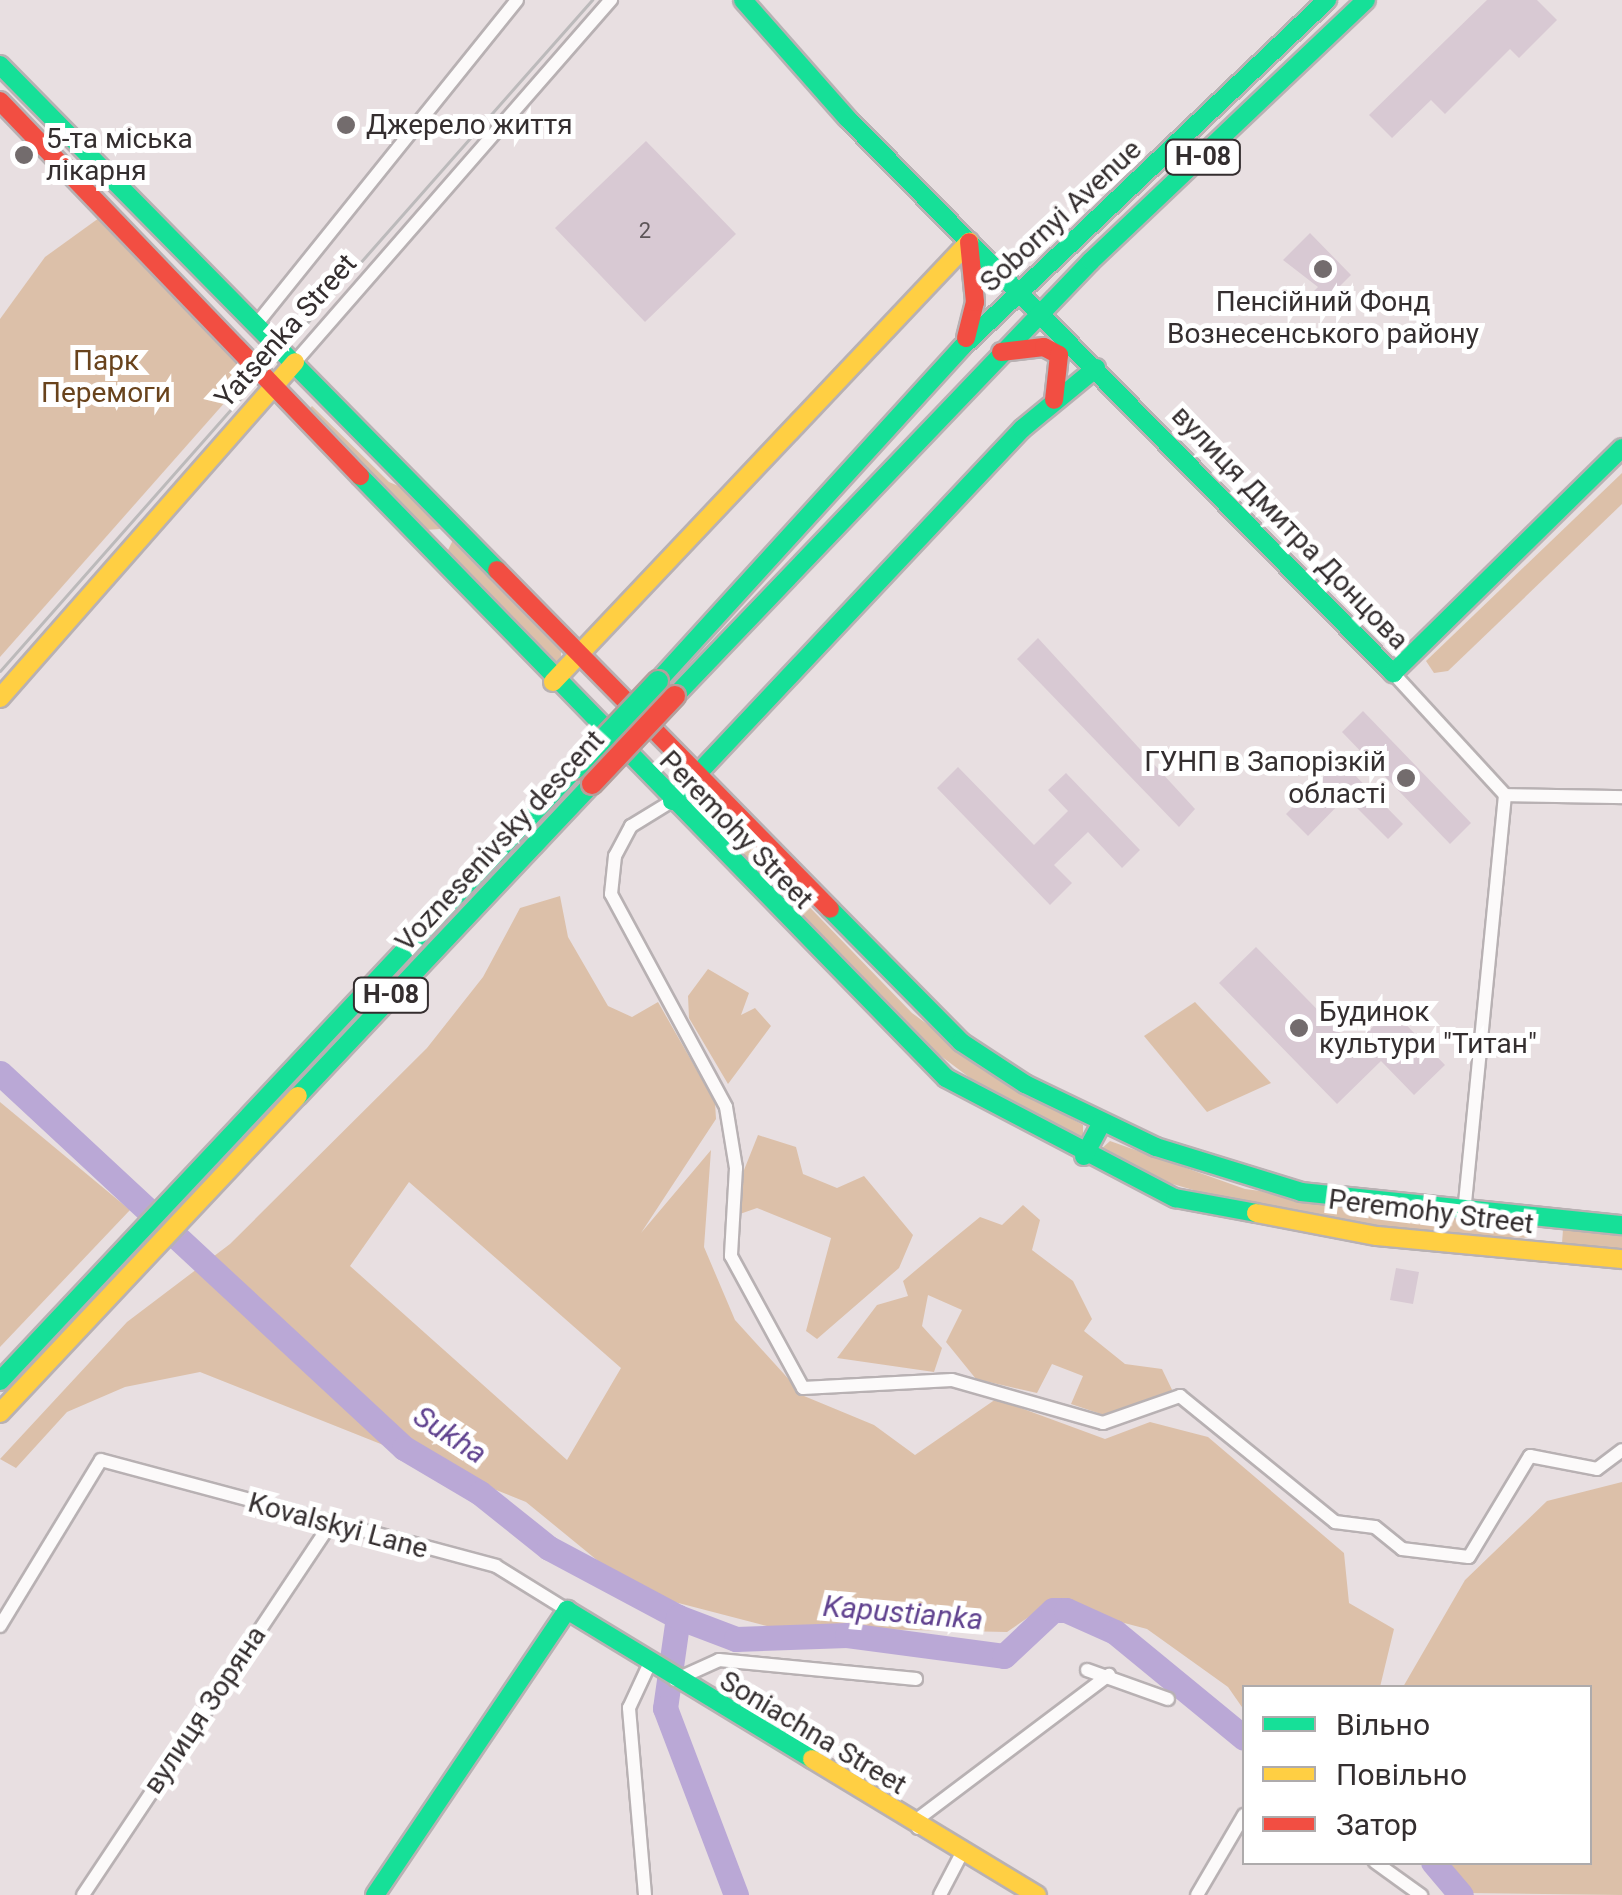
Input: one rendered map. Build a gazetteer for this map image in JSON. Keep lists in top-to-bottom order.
{
  "streets": {
    "main road": [
      "Н-08",
      "Sobornyi Avenue",
      "Yatsenka Street",
      "вулиця Дмитра Донцова",
      "Peremohy Street",
      "Voznesenivsky descent",
      "Soniachna Street"
    ],
    "street": ["Kovalskyi Lane", "вулиця Зоряна"]
  },
  "crossings": [
    ["Sobornyi Avenue", "вулиця Дмитра Донцова"],
    ["Sobornyi Avenue", "Voznesenivsky descent"],
    ["Yatsenka Street", "Peremohy Street"],
    ["Kovalskyi Lane", "вулиця Зоряна"],
    ["Kovalskyi Lane", "Soniachna Street"]
  ],
  "water": ["Sukha", "Kapustianka"],
  "parks": ["Парк Перемоги"],
  "places": [
    "Джерело життя",
    "5-та міська лікарня",
    "Пенсійний Фонд Вознесенського району",
    "ГУНП в Запорізкій області",
    "Будинок культури \"Титан\""
  ],
  "house_numbers": ["2"],
  "legend": ["Вільно", "Повільно", "Затор"]
}
